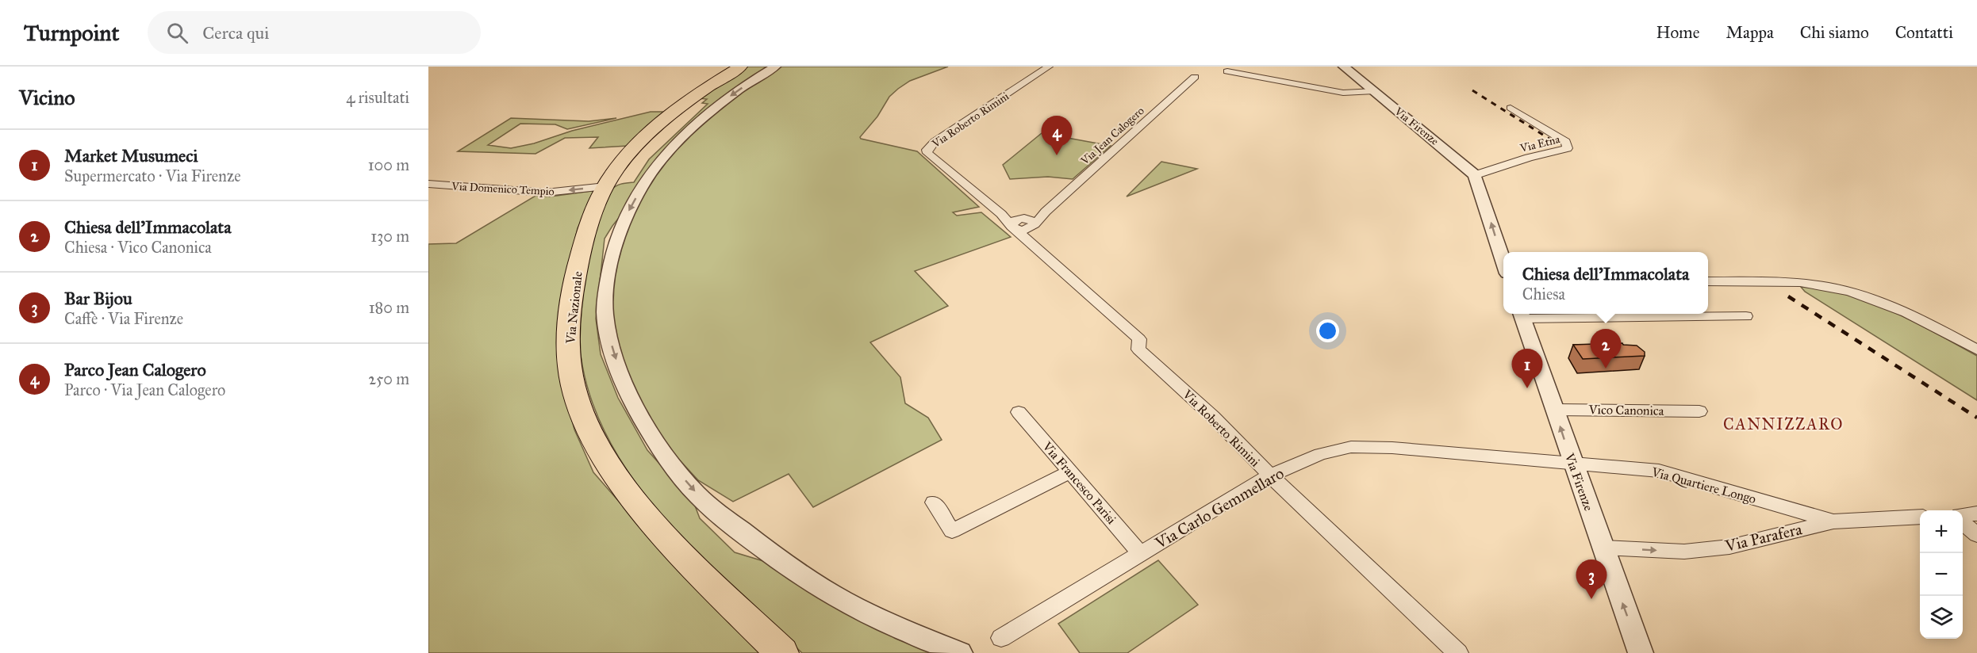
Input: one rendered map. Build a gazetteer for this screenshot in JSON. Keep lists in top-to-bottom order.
{
  "streets": {
    "main road": ["Via Nazionale"],
    "street": [
      "Via Roberto Rimini",
      "Via Firenze",
      "Via Jean Calogero",
      "Via Etna",
      "Via Domenico Tempio",
      "Vico Canonica",
      "Via Francesco Parisi",
      "Via Quartiere Longo",
      "Via Carlo Gemmellaro",
      "Via Parafera"
    ]
  },
  "crossings": [
    ["Via Roberto Rimini", "Via Jean Calogero"],
    ["Via Roberto Rimini", "Via Carlo Gemmellaro"],
    ["Via Firenze", "Via Etna"],
    ["Via Firenze", "Vico Canonica"],
    ["Via Firenze", "Via Quartiere Longo"],
    ["Via Firenze", "Via Carlo Gemmellaro"],
    ["Via Firenze", "Via Parafera"],
    ["Via Domenico Tempio", "Via Nazionale"],
    ["Via Francesco Parisi", "Via Carlo Gemmellaro"],
    ["Via Quartiere Longo", "Via Carlo Gemmellaro"],
    ["Via Quartiere Longo", "Via Parafera"]
  ],
  "one_way": ["Via Domenico Tempio", "Via Parafera"],
  "districts": ["CANNIZZARO"],
  "page": {
    "header": "Turnpoint",
    "search": "Cerca qui",
    "nav": [
      "Home",
      "Mappa",
      "Chi siamo",
      "Contatti"
    ],
    "heading": ["Vicino", "4 risultati"],
    "pins": [
      "4",
      "2",
      "1",
      "3"
    ],
    "list": [
      {
        "mark": "1",
        "name": "Market Musumeci",
        "note": "Supermercato · Via Firenze",
        "value": "100 m"
      },
      {
        "mark": "2",
        "name": "Chiesa dell'Immacolata",
        "note": "Chiesa · Vico Canonica",
        "value": "130 m"
      },
      {
        "mark": "3",
        "name": "Bar Bijou",
        "note": "Caffè · Via Firenze",
        "value": "180 m"
      },
      {
        "mark": "4",
        "name": "Parco Jean Calogero",
        "note": "Parco · Via Jean Calogero",
        "value": "250 m"
      }
    ],
    "popup": ["Chiesa dell'Immacolata", "Chiesa"],
    "map_buttons": ["+", "−"]
  }
}
